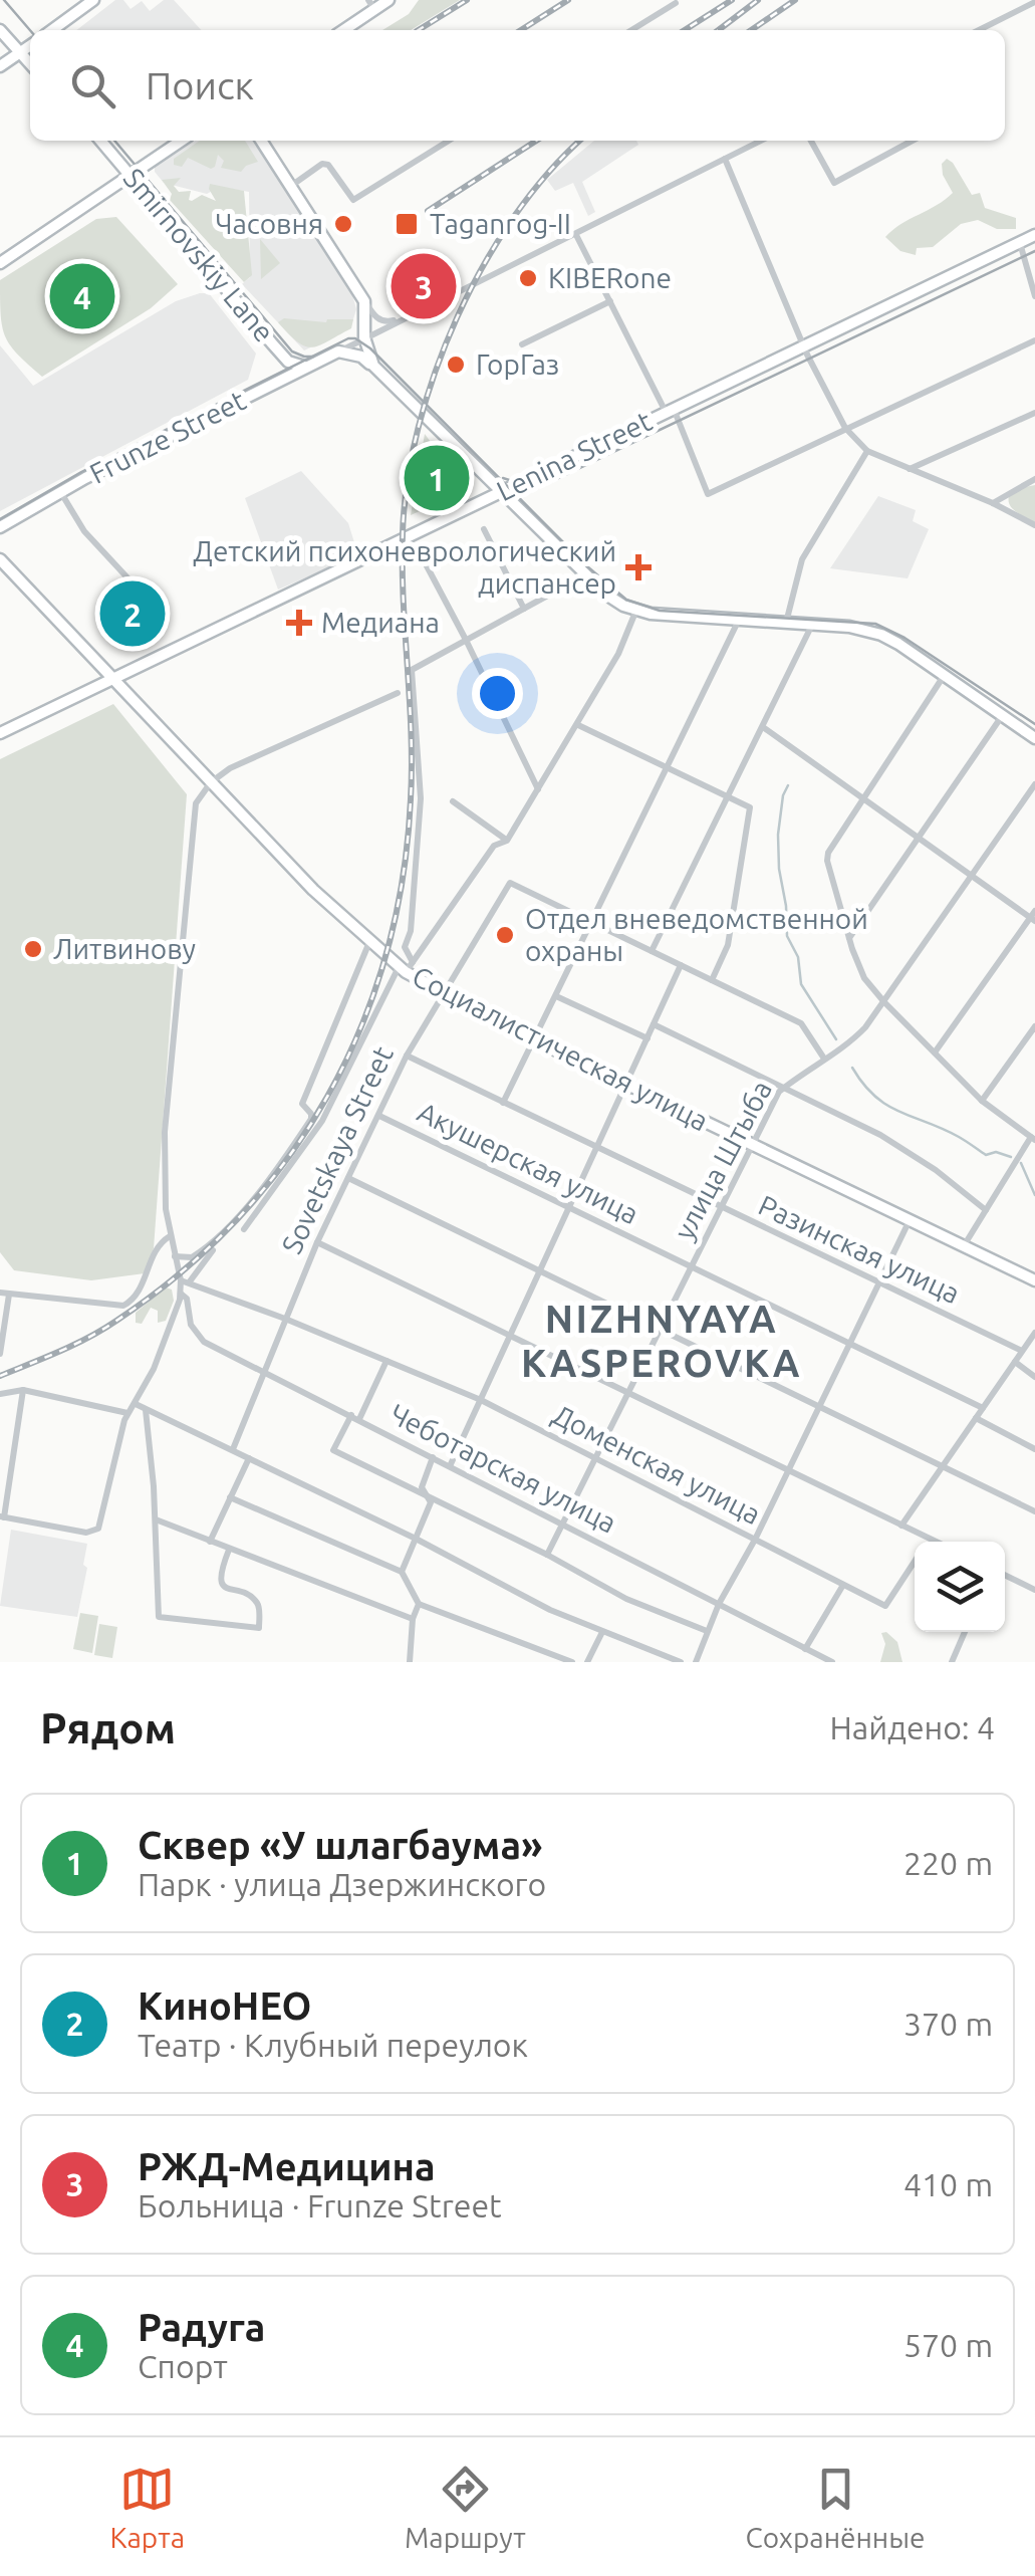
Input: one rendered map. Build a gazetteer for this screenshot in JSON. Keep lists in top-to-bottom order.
{
  "streets": {
    "main road": [
      "Smirnovskiy Lane",
      "Frunze Street",
      "Lenina Street",
      "Социалистическая улица"
    ],
    "street": [
      "Sovetskaya Street",
      "улица Штыба",
      "Акушерская улица",
      "Разинская улица",
      "Доменская улица",
      "Чеботарская улица"
    ]
  },
  "crossings": [
    ["Smirnovskiy Lane", "Frunze Street"],
    ["Lenina Street", "Социалистическая улица"],
    ["Социалистическая улица", "Sovetskaya Street"],
    ["Социалистическая улица", "улица Штыба"],
    ["Sovetskaya Street", "Акушерская улица"],
    ["Sovetskaya Street", "Разинская улица"],
    ["Sovetskaya Street", "Доменская улица"],
    ["Sovetskaya Street", "Чеботарская улица"],
    ["улица Штыба", "Акушерская улица"],
    ["улица Штыба", "Разинская улица"],
    ["улица Штыба", "Доменская улица"],
    ["улица Штыба", "Чеботарская улица"]
  ],
  "districts": ["NIZHNYAYA KASPEROVKA"],
  "places": {
    "other": [
      "Часовня",
      "KIBERone",
      "ГорГаз",
      "Отдел вневедомственной охраны",
      "Литвинову"
    ],
    "transit": ["Taganrog-II"],
    "health": ["Детский психоневрологический диспансер", "Медиана"]
  },
  "page": {
    "search": "Поиск",
    "pins": [
      "3",
      "4",
      "1",
      "2"
    ],
    "heading": ["Рядом", "Найдено: 4"],
    "list": [
      {
        "mark": "1",
        "name": "Сквер «У шлагбаума»",
        "note": "Парк · улица Дзержинского",
        "value": "220 m"
      },
      {
        "mark": "2",
        "name": "КиноНЕО",
        "note": "Театр · Клубный переулок",
        "value": "370 m"
      },
      {
        "mark": "3",
        "name": "РЖД-Медицина",
        "note": "Больница · Frunze Street",
        "value": "410 m"
      },
      {
        "mark": "4",
        "name": "Радуга",
        "note": "Спорт",
        "value": "570 m"
      }
    ],
    "nav": ["Карта", "Маршрут", "Сохранённые"]
  }
}
